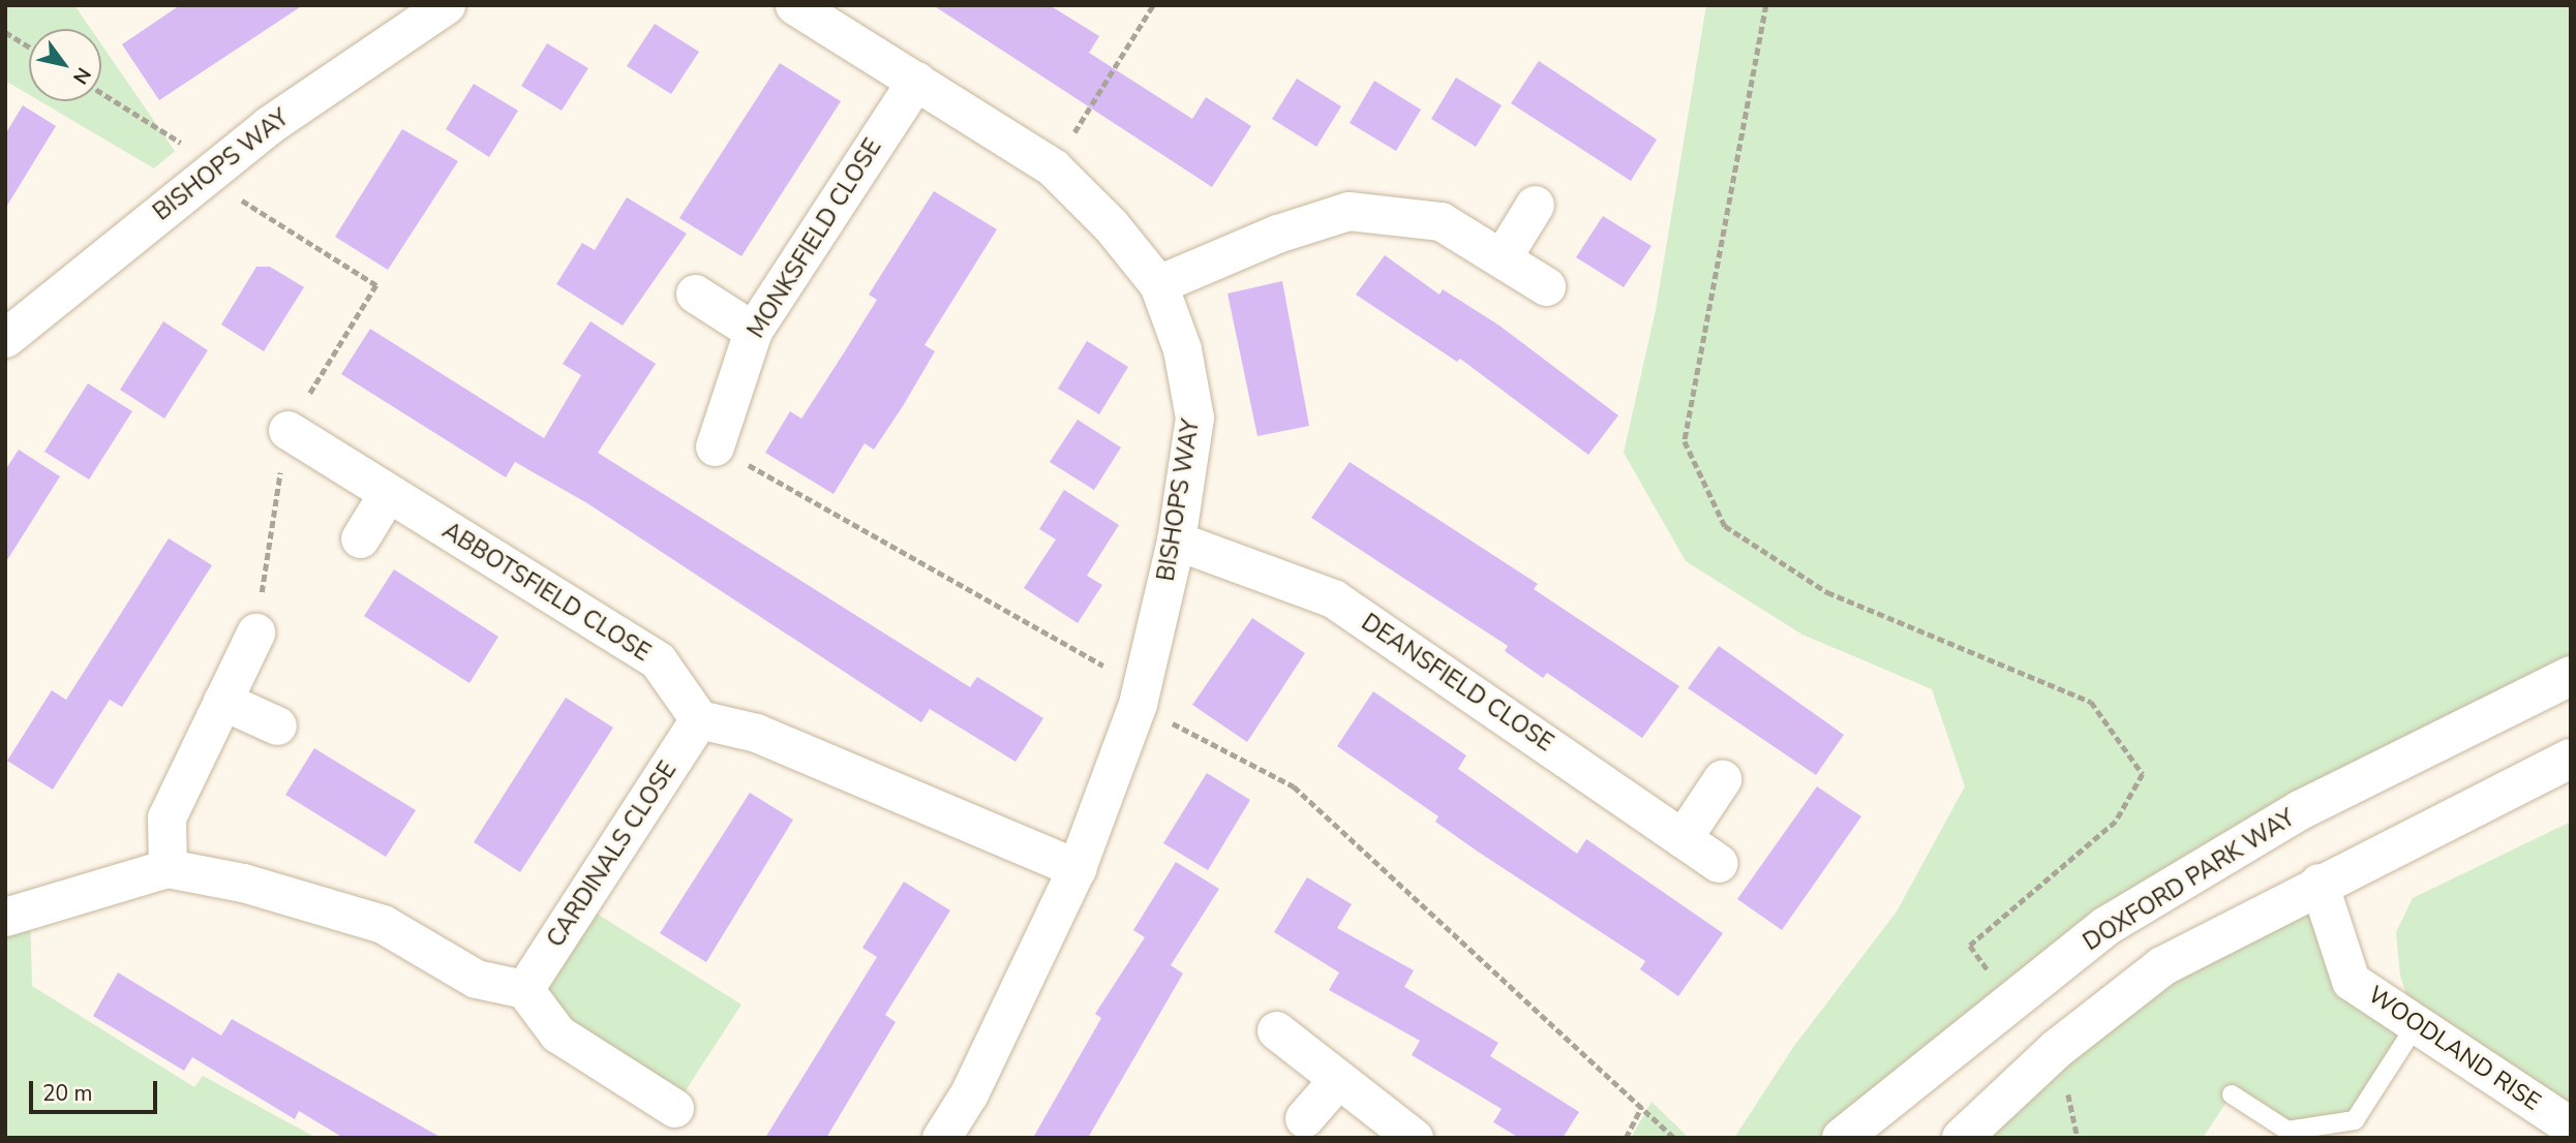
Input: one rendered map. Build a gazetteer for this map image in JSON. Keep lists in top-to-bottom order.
{
  "streets": {
    "main road": ["DOXFORD PARK WAY"],
    "street": [
      "BISHOPS WAY",
      "MONKSFIELD CLOSE",
      "ABBOTSFIELD CLOSE",
      "DEANSFIELD CLOSE",
      "CARDINALS CLOSE",
      "WOODLAND RISE"
    ]
  },
  "crossings": [
    ["BISHOPS WAY", "MONKSFIELD CLOSE"],
    ["BISHOPS WAY", "DEANSFIELD CLOSE"],
    ["ABBOTSFIELD CLOSE", "CARDINALS CLOSE"]
  ],
  "scale_bar": "20 m",
  "north": "bottom right"
}
